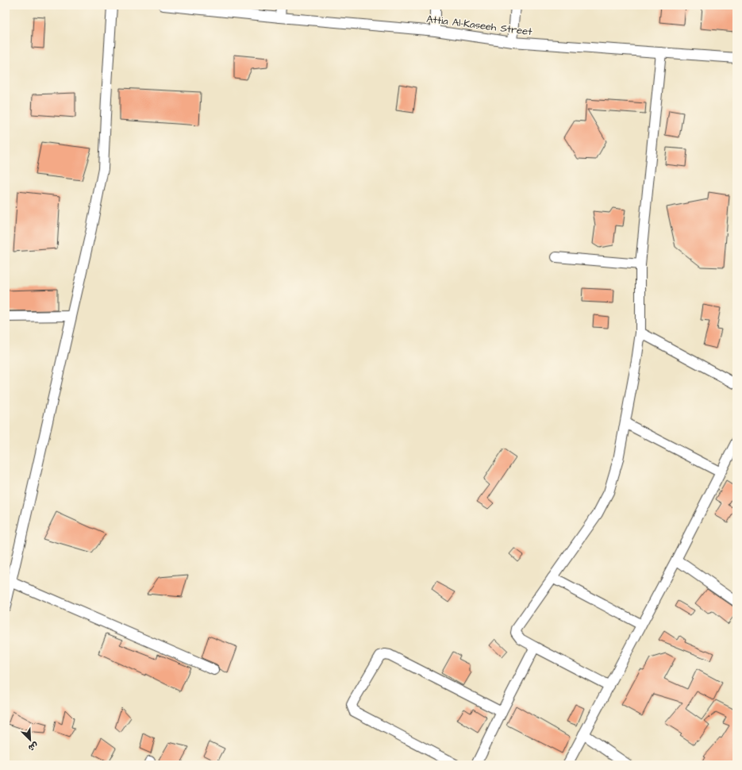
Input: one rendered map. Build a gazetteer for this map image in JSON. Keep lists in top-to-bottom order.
{
  "streets": {
    "street": ["Attia Al-Kaseeh Street"]
  },
  "north": "bottom right"
}
